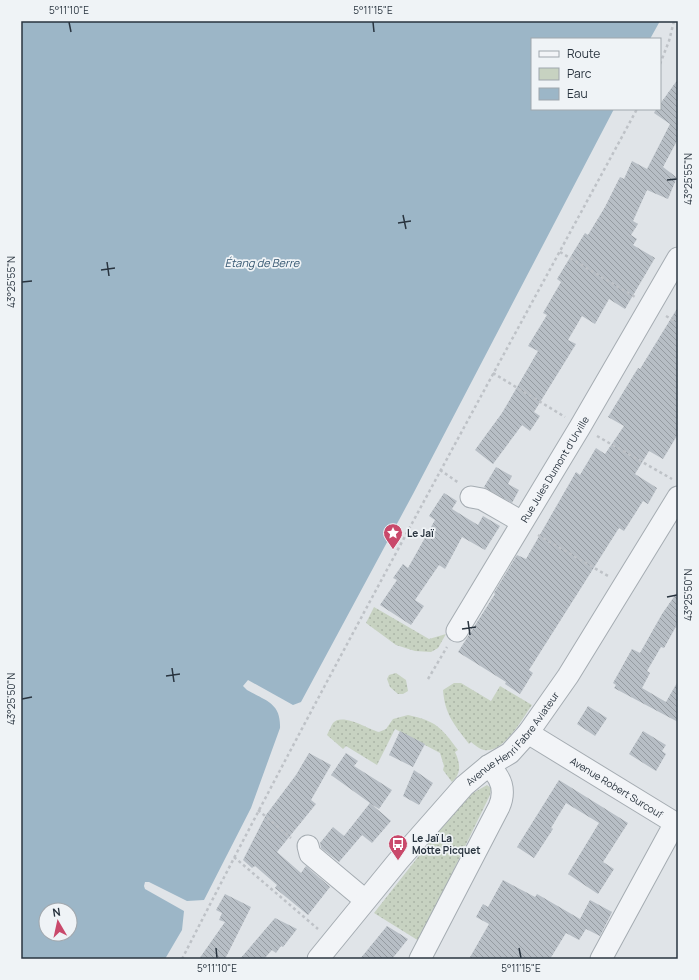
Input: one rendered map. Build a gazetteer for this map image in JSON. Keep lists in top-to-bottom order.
{
  "streets": {
    "street": ["Rue Jules Dumont d'Urville", "Avenue Henri Fabre Aviateur", "Avenue Robert Surcouf"]
  },
  "crossings": [
    ["Avenue Henri Fabre Aviateur", "Avenue Robert Surcouf"]
  ],
  "water": ["Étang de Berre"],
  "places": {
    "place": ["Le Jaï"],
    "bus stop": ["Le Jaï La Motte Picquet"]
  },
  "legend": ["Route", "Parc", "Eau"],
  "north": "top",
  "coordinates": [
    "5°11'10\"E",
    "5°11'15\"E",
    "43°25'55\"N",
    "43°25'50\"N"
  ]
}
